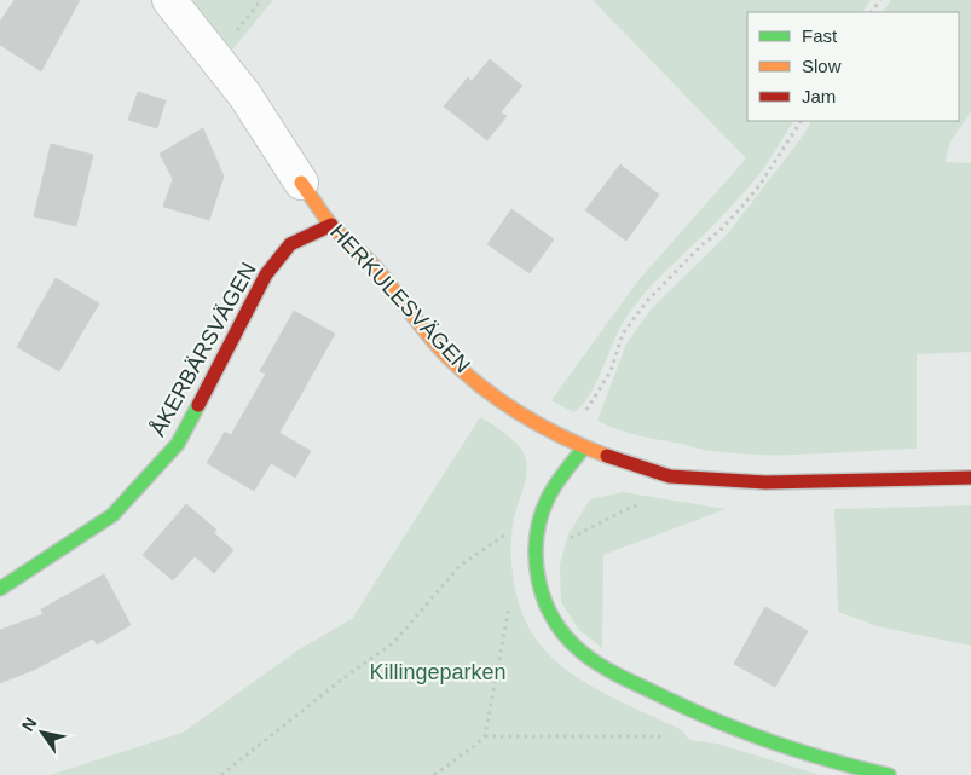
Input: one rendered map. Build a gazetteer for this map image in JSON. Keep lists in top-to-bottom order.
{
  "streets": {
    "street": ["HERKULESVÄGEN", "ÅKERBÄRSVÄGEN"]
  },
  "crossings": [
    ["HERKULESVÄGEN", "ÅKERBÄRSVÄGEN"]
  ],
  "parks": ["Killingeparken"],
  "legend": ["Fast", "Slow", "Jam"],
  "north": "top left"
}
